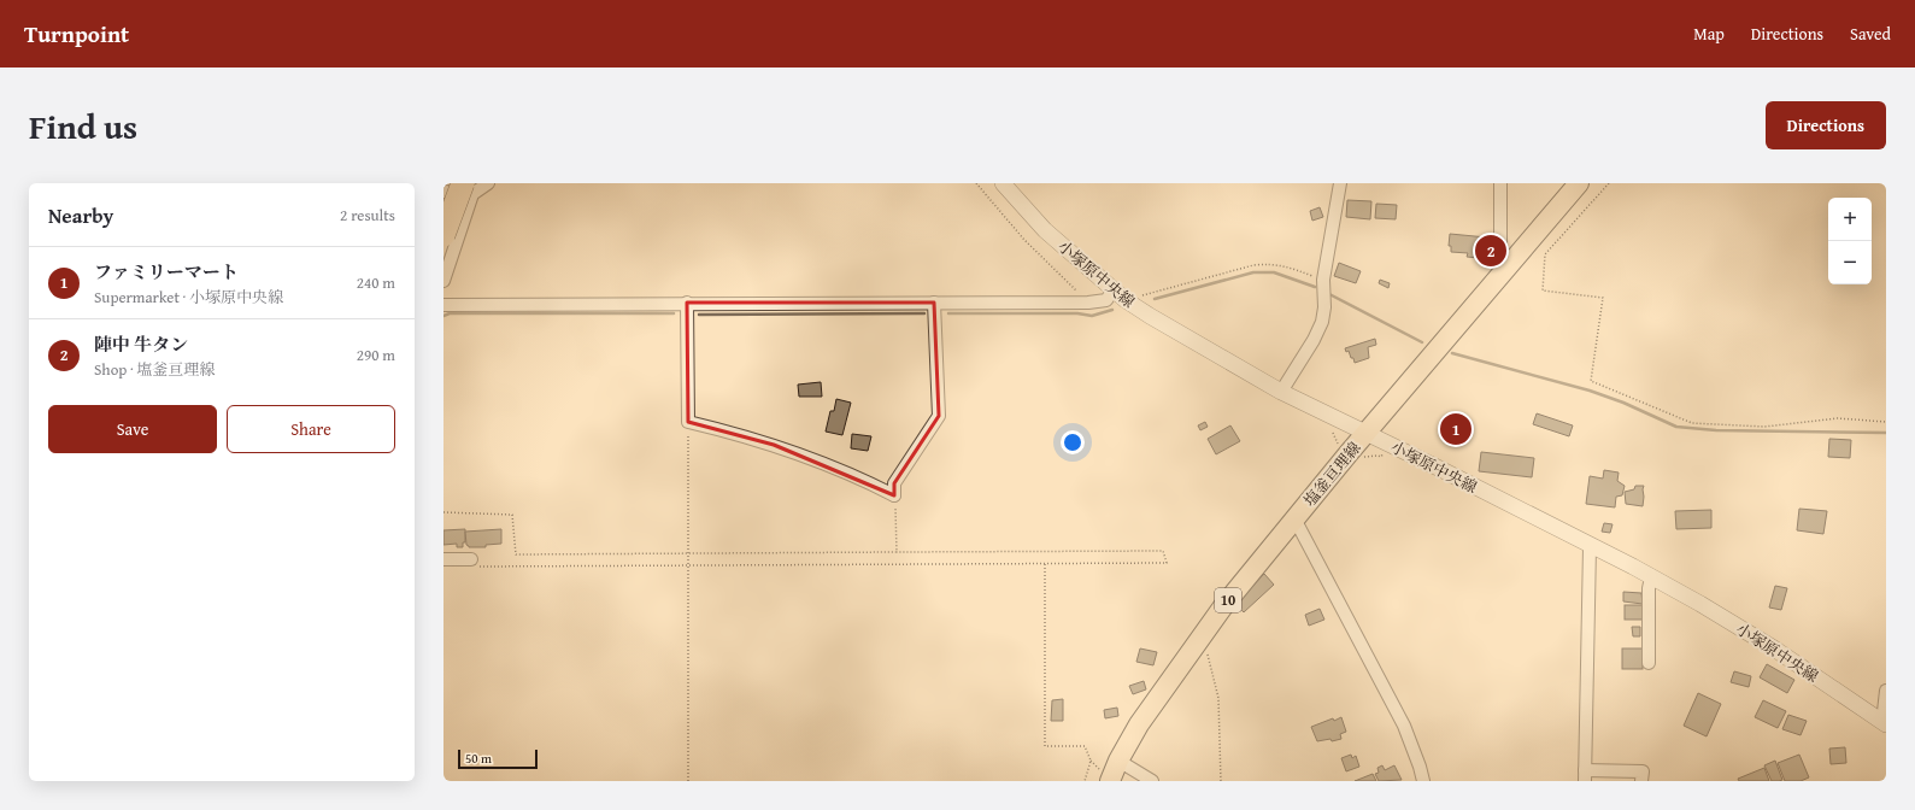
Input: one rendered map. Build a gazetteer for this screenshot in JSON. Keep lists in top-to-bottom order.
{
  "streets": {
    "main road": ["塩釜亘理線", "10"],
    "street": ["小塚原中央線"]
  },
  "crossings": [
    ["小塚原中央線", "塩釜亘理線"]
  ],
  "scale_bar": "50 m",
  "page": {
    "header": "Turnpoint",
    "nav": ["Map", "Directions", "Saved"],
    "title": "Find us",
    "buttons": [
      "Directions",
      ["Save", "Share"]
    ],
    "heading": ["Nearby", "2 results"],
    "map_buttons": ["+", "−"],
    "pins": ["2", "1"],
    "list": [
      {
        "mark": "1",
        "name": "ファミリーマート",
        "note": "Supermarket · 小塚原中央線",
        "value": "240 m"
      },
      {
        "mark": "2",
        "name": "陣中 牛タン",
        "note": "Shop · 塩釜亘理線",
        "value": "290 m"
      }
    ],
    "scale": "50 m"
  }
}
